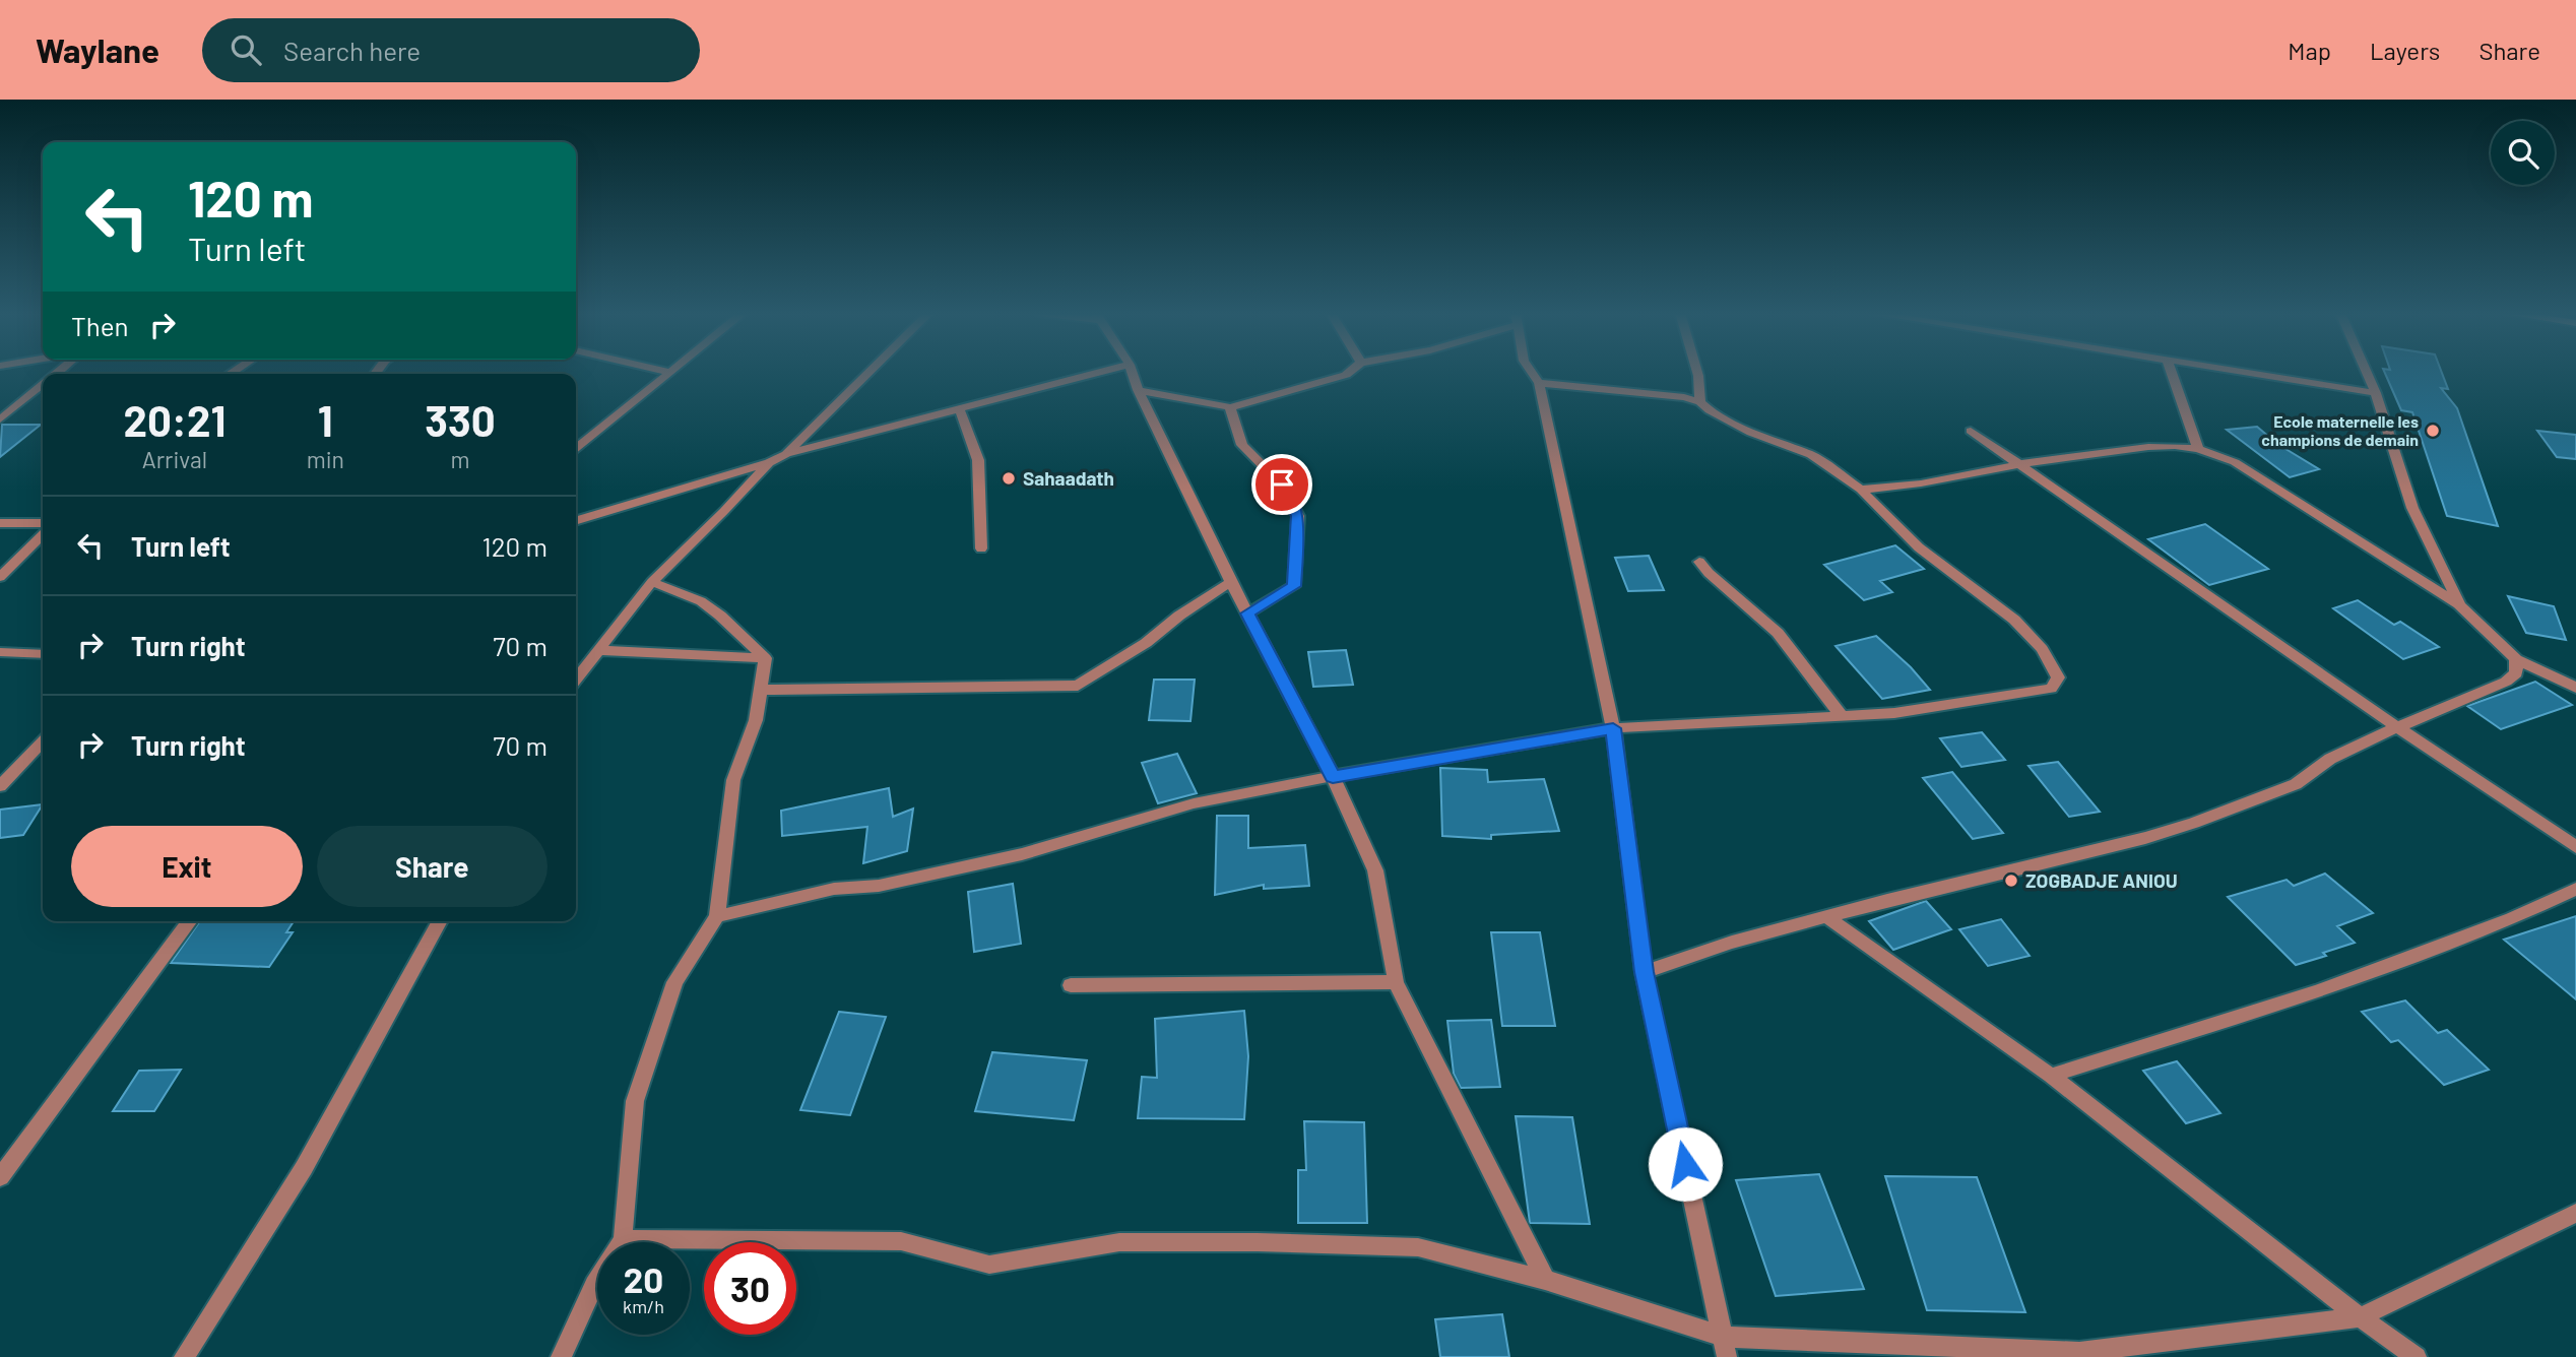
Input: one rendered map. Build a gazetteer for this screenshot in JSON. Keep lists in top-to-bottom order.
{
  "places": ["Ecole maternelle les champions de demain", "Sahaadath", "ZOGBADJE ANIOU"],
  "page": {
    "header": "Waylane",
    "search": "Search here",
    "nav": ["Map", "Layers", "Share"],
    "turn": ["120 m", "Turn left"],
    "then": "Then",
    "eta": [
      "20:21",
      "Arrival",
      "1",
      "min",
      "330",
      "m"
    ],
    "list": [
      {
        "name": "Turn left",
        "value": "120 m"
      },
      {
        "name": "Turn right",
        "value": "70 m"
      },
      {
        "name": "Turn right",
        "value": "70 m"
      }
    ],
    "buttons": ["Exit", "Share"],
    "speed": "20 km/h",
    "limit": "30"
  }
}
